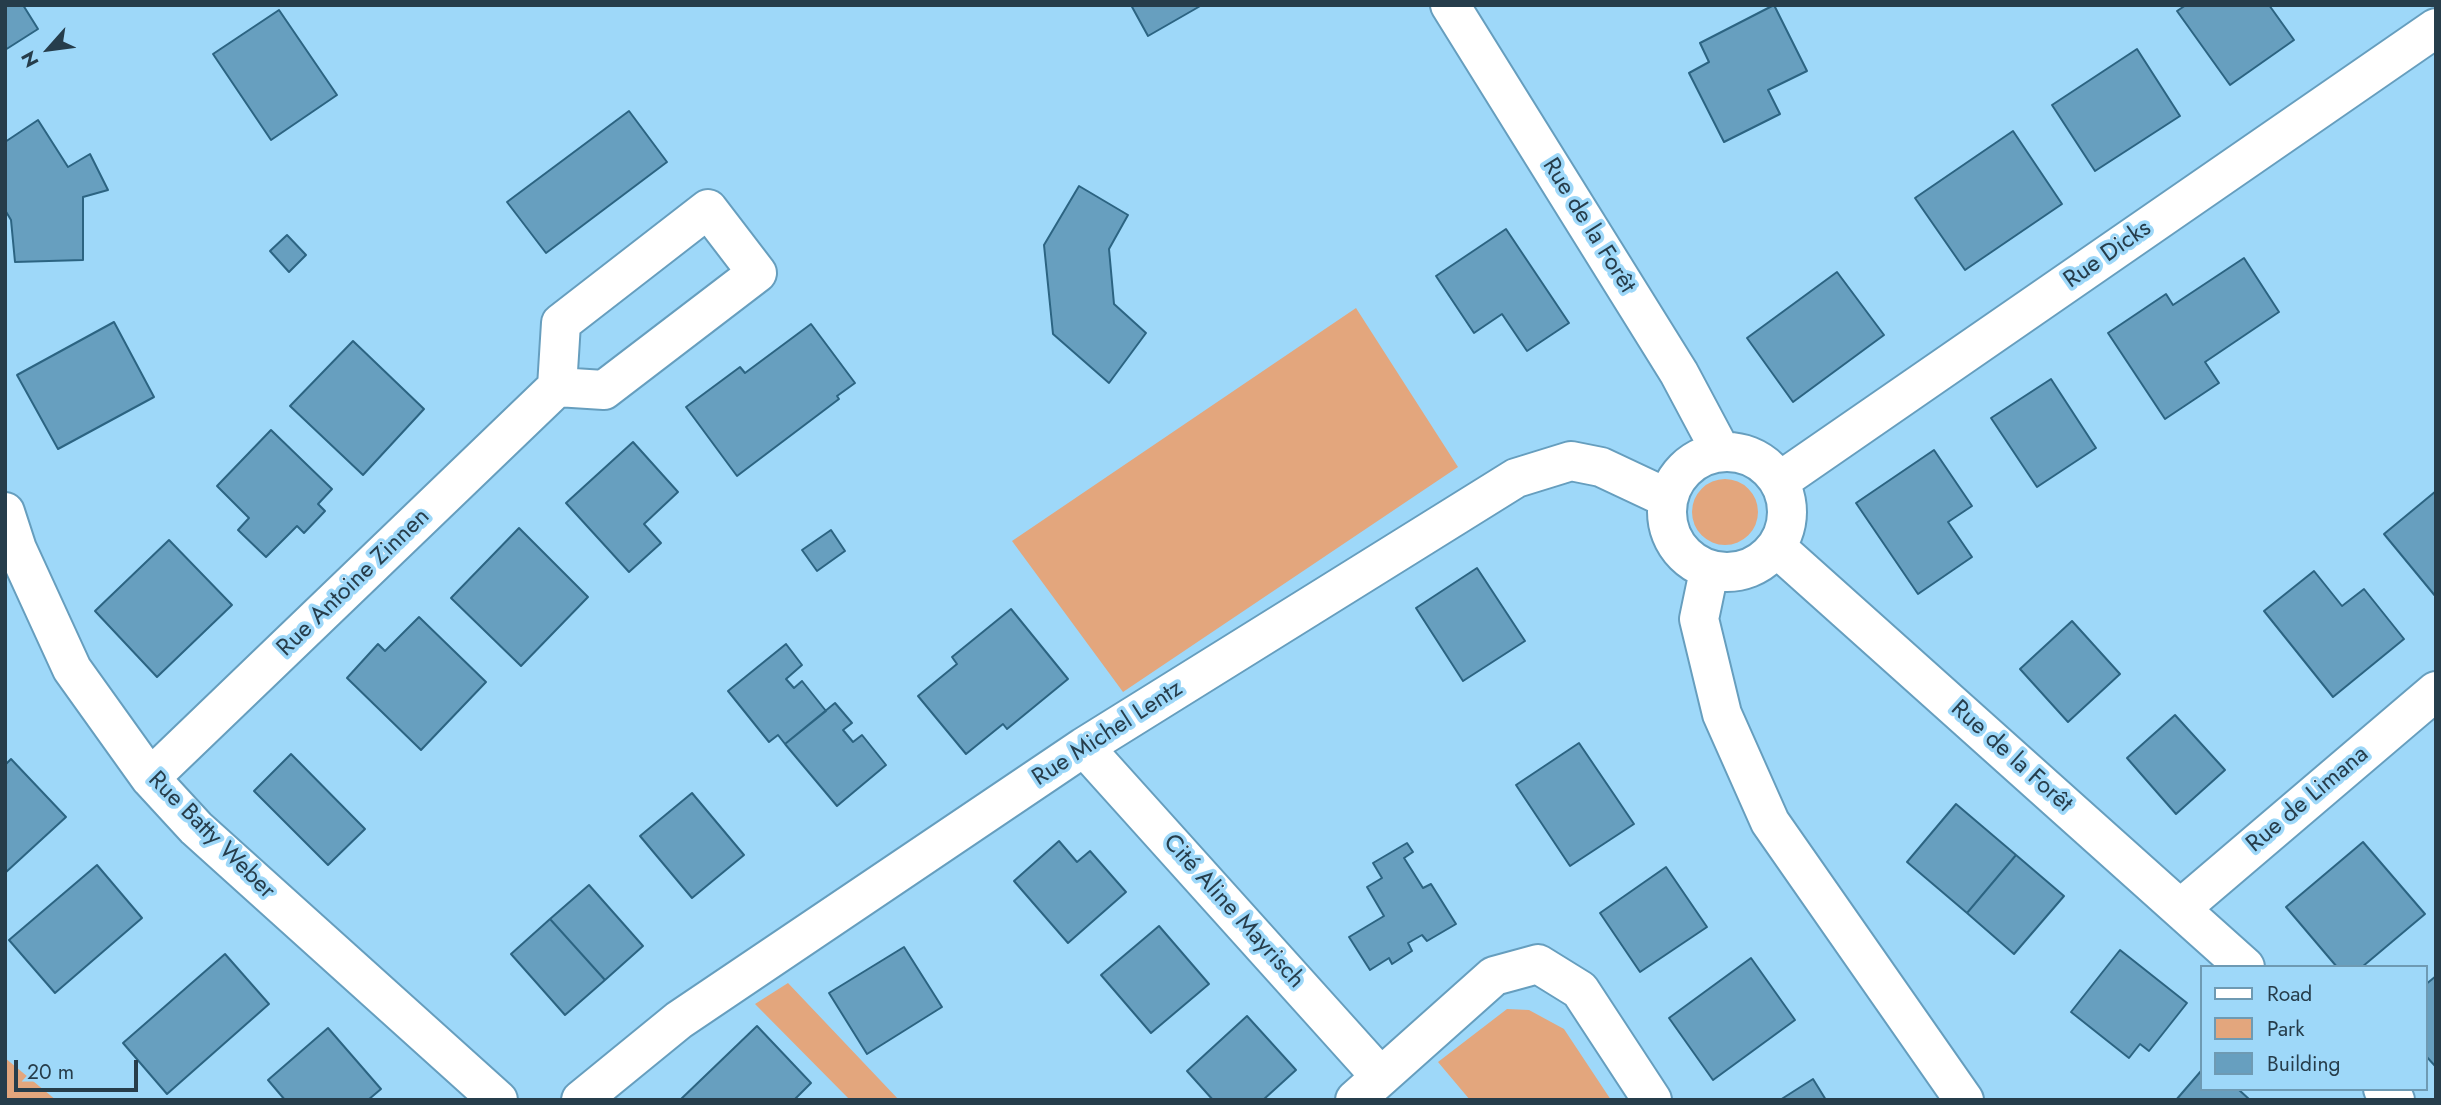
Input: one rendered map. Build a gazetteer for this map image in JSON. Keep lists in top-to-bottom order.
{
  "streets": {
    "street": [
      "Rue de la Forêt",
      "Rue Dicks",
      "Rue Antoine Zinnen",
      "Rue Michel Lentz",
      "Rue de Limana",
      "Rue Batty Weber",
      "Cité Aline Mayrisch"
    ]
  },
  "crossings": [
    ["Rue de la Forêt", "Rue Dicks"],
    ["Rue de la Forêt", "Rue Michel Lentz"],
    ["Rue de la Forêt", "Rue de Limana"],
    ["Rue Dicks", "Rue Michel Lentz"],
    ["Rue Antoine Zinnen", "Rue Batty Weber"],
    ["Rue Michel Lentz", "Cité Aline Mayrisch"]
  ],
  "legend": ["Road", "Park", "Building"],
  "scale_bar": "20 m",
  "north": "bottom left"
}
